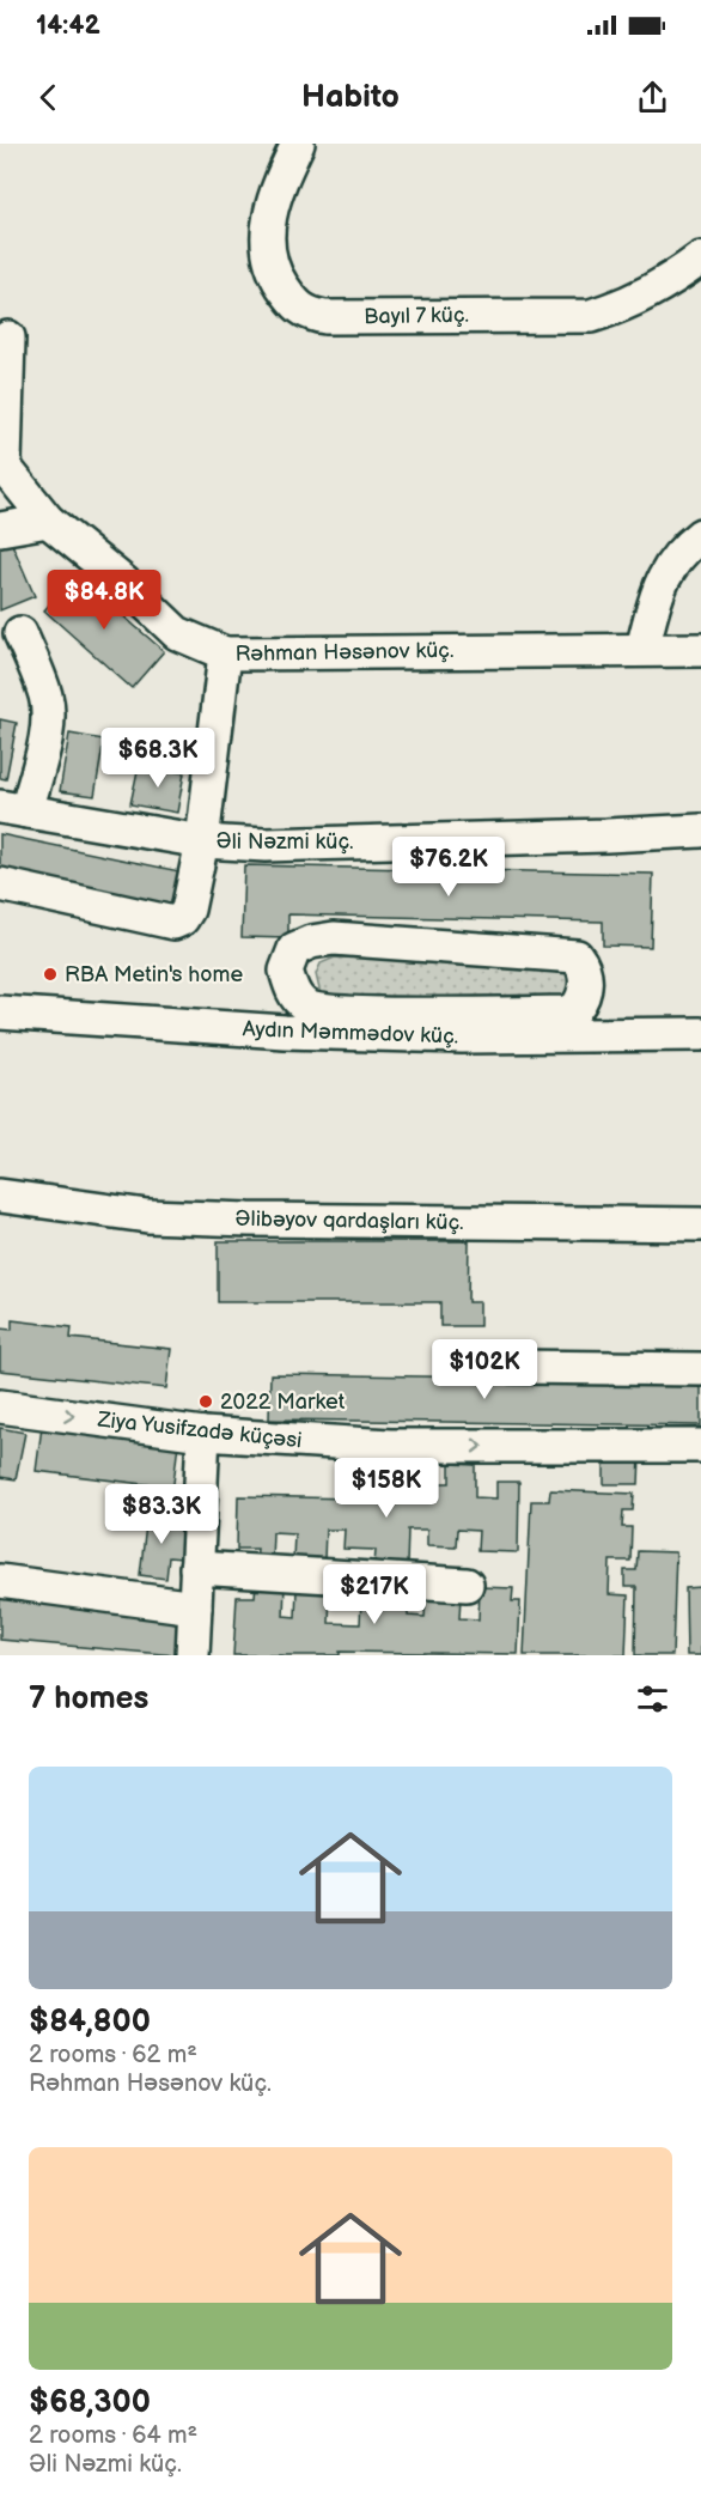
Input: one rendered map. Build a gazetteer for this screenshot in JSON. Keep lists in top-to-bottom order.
{
  "streets": {
    "street": [
      "Bayıl 7 küç.",
      "Rəhman Həsənov küç.",
      "Əli Nəzmi küç.",
      "Aydın Məmmədov küç.",
      "Əlibəyov qardaşları küç.",
      "Ziya Yusifzadə küçəsi"
    ]
  },
  "places": ["RBA Metin's home", "2022 Market"],
  "page": {
    "status": "14:42",
    "header": "Habito",
    "price": [
      "$84.8K",
      "$68.3K",
      "$76.2K",
      "$102K",
      "$158K",
      "$83.3K",
      "$217K"
    ],
    "heading": "7 homes",
    "list": [
      {
        "name": "$84,800",
        "note": "2 rooms · 62 m² · Rəhman Həsənov küç."
      },
      {
        "name": "$68,300",
        "note": "2 rooms · 64 m² · Əli Nəzmi küç."
      }
    ]
  }
}
